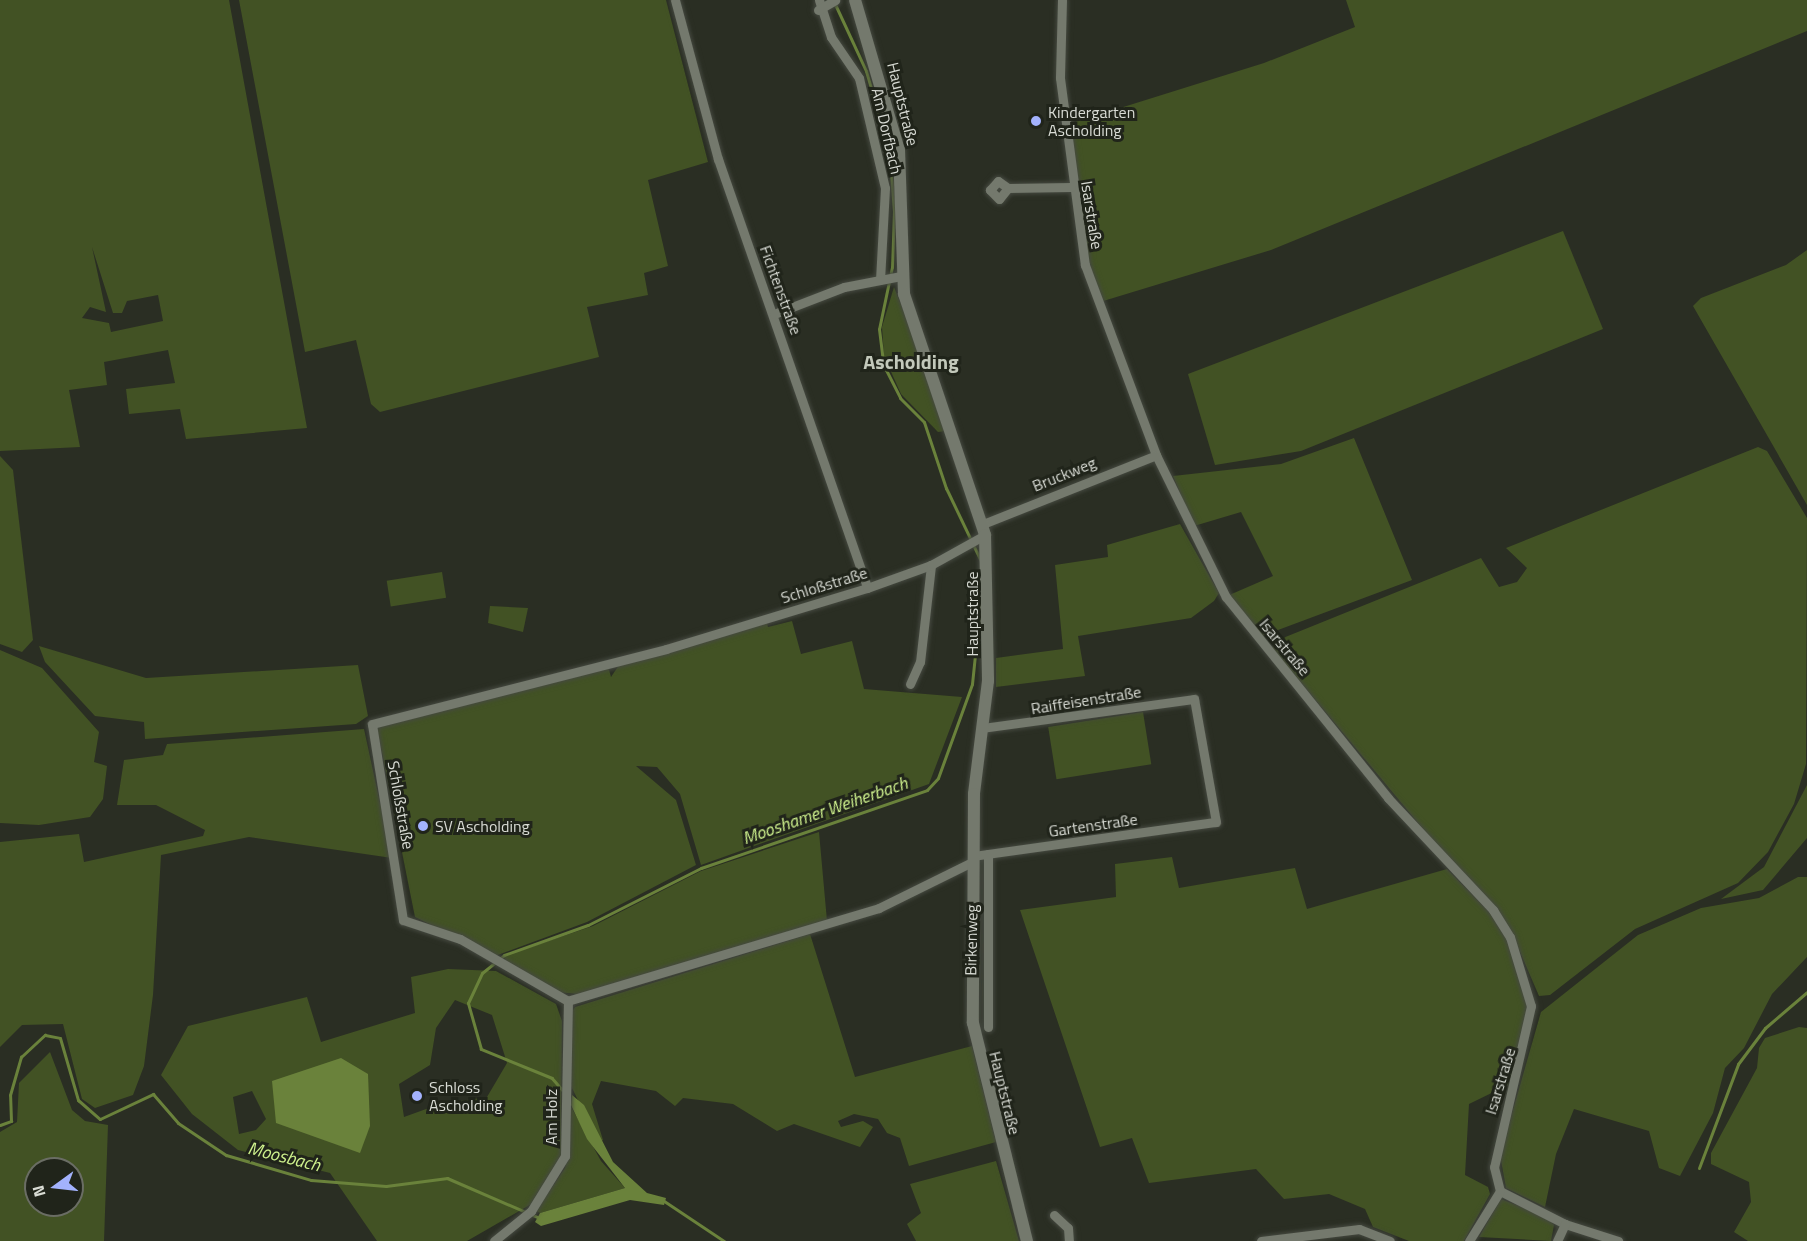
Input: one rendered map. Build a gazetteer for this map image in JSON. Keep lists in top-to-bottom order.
{
  "streets": {
    "main road": ["Hauptstraße"],
    "street": [
      "Am Dorfbach",
      "Isarstraße",
      "Fichtenstraße",
      "Bruckweg",
      "Schloßstraße",
      "Raiffeisenstraße",
      "Gartenstraße",
      "Birkenweg",
      "Am Holz"
    ]
  },
  "crossings": [
    ["Hauptstraße", "Am Dorfbach"],
    ["Hauptstraße", "Bruckweg"],
    ["Hauptstraße", "Schloßstraße"],
    ["Hauptstraße", "Raiffeisenstraße"],
    ["Hauptstraße", "Gartenstraße"],
    ["Isarstraße", "Bruckweg"],
    ["Fichtenstraße", "Schloßstraße"],
    ["Bruckweg", "Schloßstraße"],
    ["Schloßstraße", "Am Holz"],
    ["Raiffeisenstraße", "Gartenstraße"],
    ["Gartenstraße", "Birkenweg"]
  ],
  "districts": ["Ascholding"],
  "water": ["Mooshamer Weiherbach", "Moosbach"],
  "places": ["Kindergarten Ascholding", "SV Ascholding", "Schloss Ascholding"],
  "north": "left"
}
